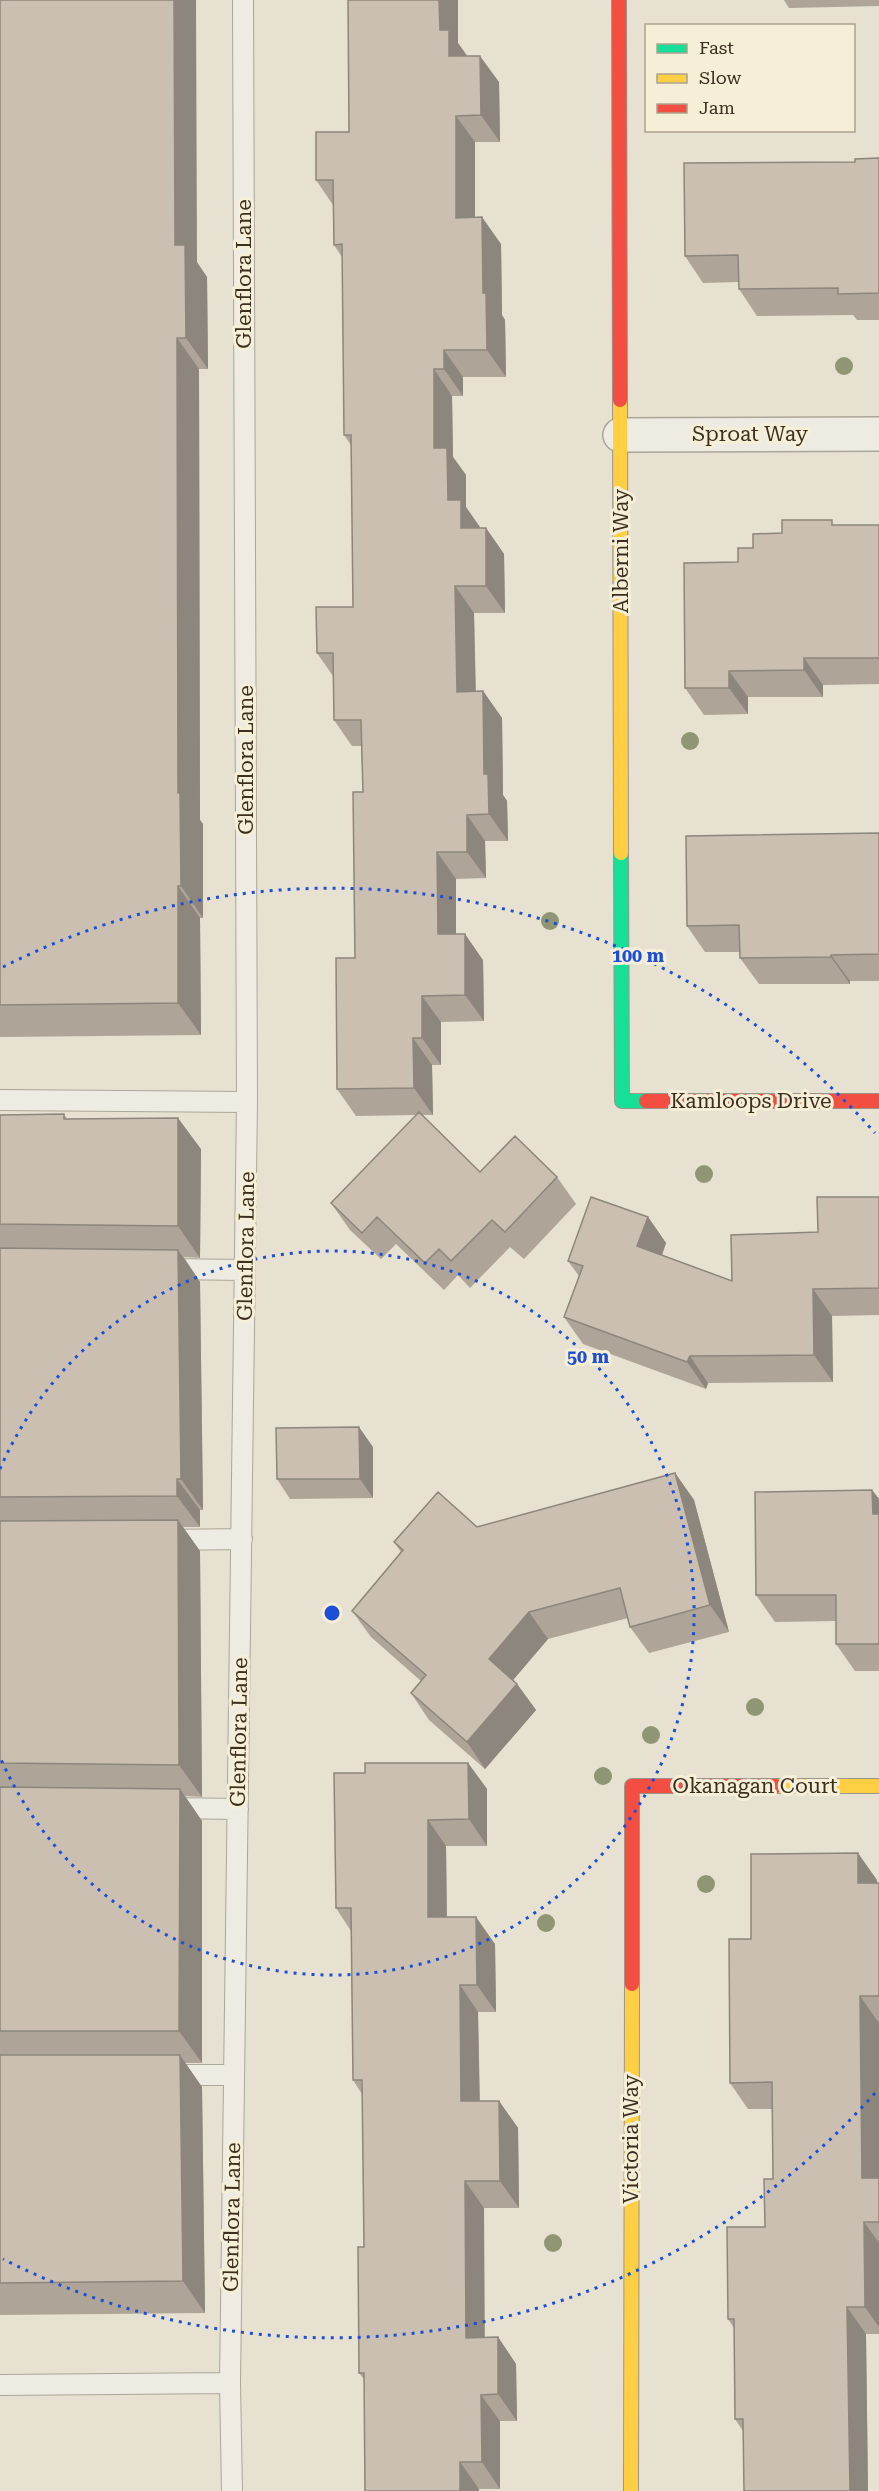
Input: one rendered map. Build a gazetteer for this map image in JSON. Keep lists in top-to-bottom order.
{
  "streets": {
    "street": [
      "Sproat Way",
      "Alberni Way",
      "Kamloops Drive",
      "Okanagan Court",
      "Victoria Way"
    ],
    "lane": ["Glenflora Lane"]
  },
  "crossings": [
    ["Sproat Way", "Alberni Way"],
    ["Alberni Way", "Kamloops Drive"],
    ["Okanagan Court", "Victoria Way"]
  ],
  "legend": ["Fast", "Slow", "Jam"],
  "rings": ["100 m", "50 m"]
}
